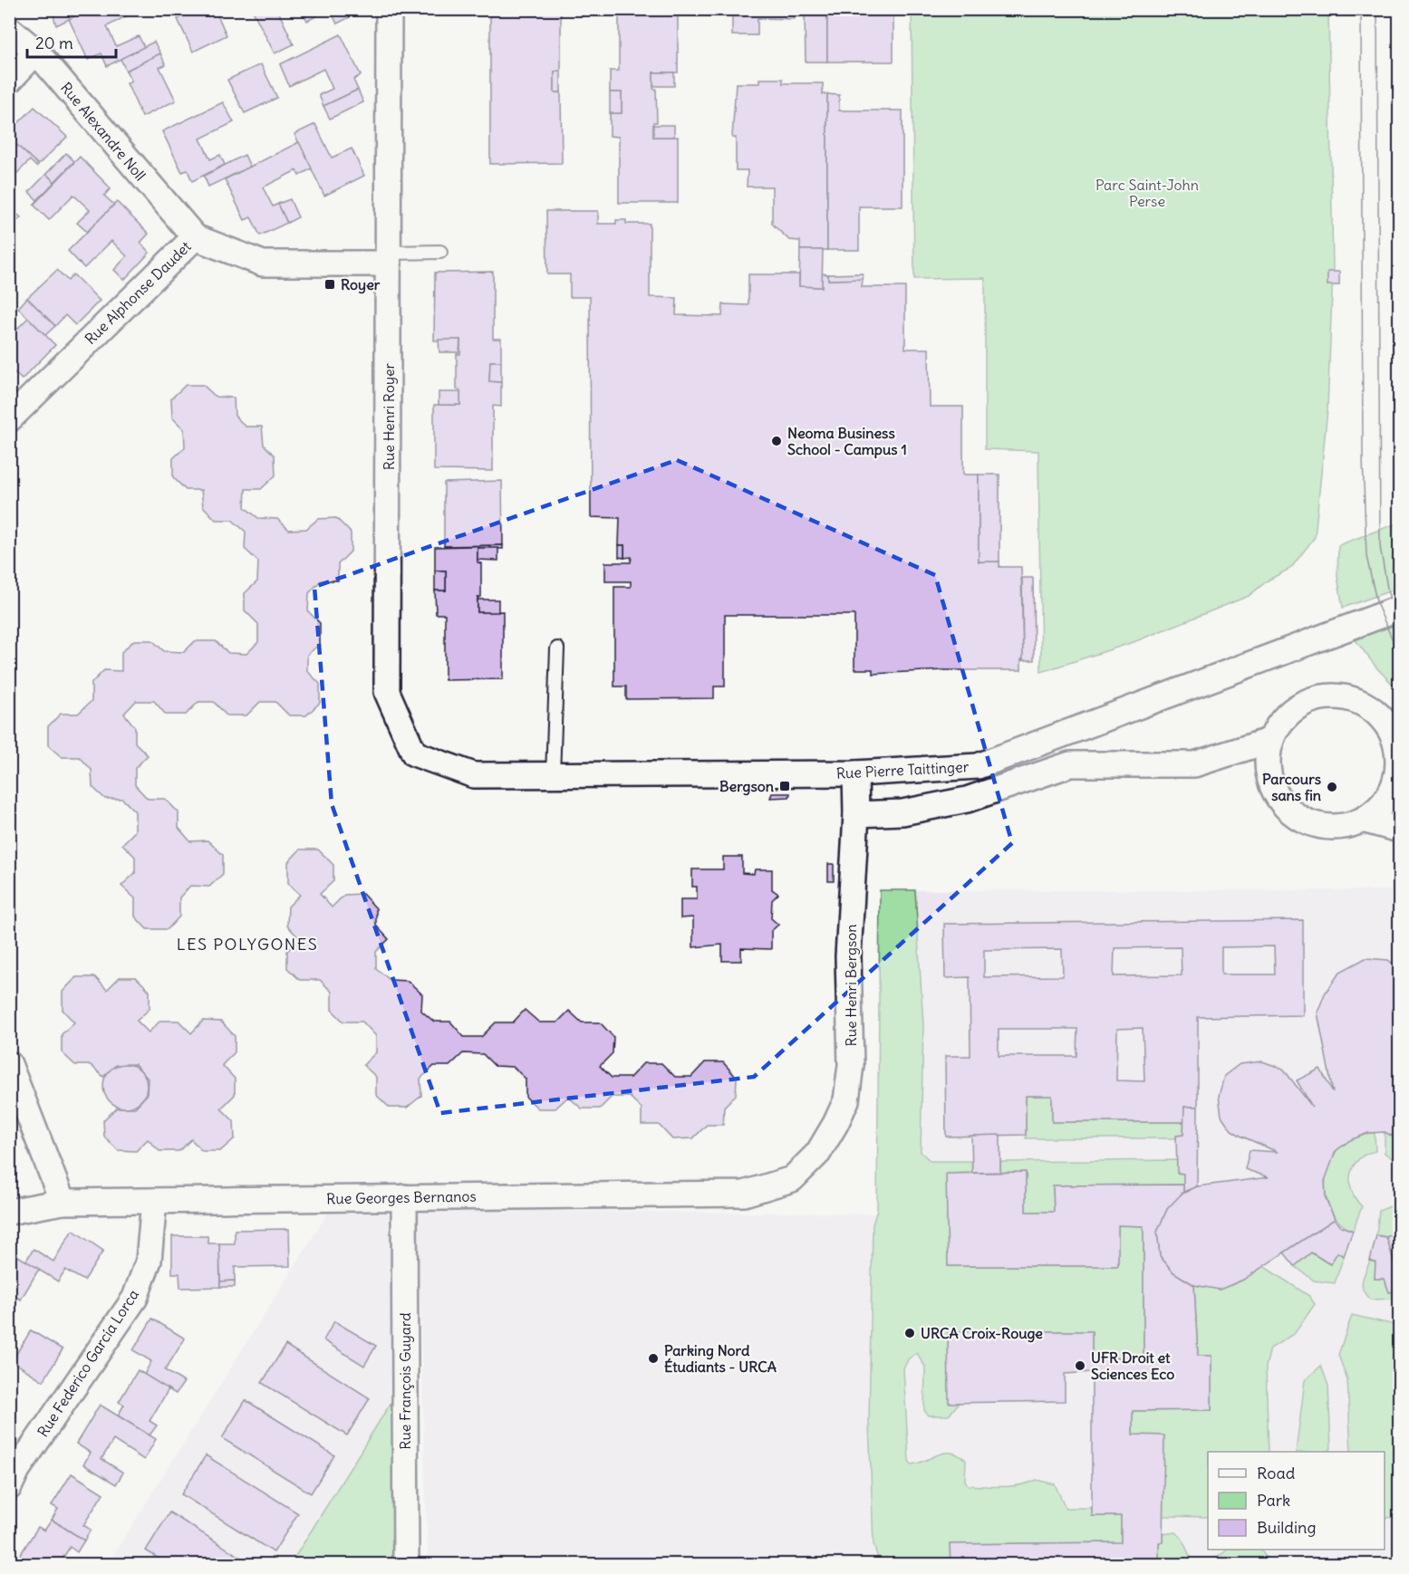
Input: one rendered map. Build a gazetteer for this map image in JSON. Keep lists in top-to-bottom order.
{
  "streets": {
    "street": [
      "Rue Alexandre Noll",
      "Rue Alphonse Daudet",
      "Rue Henri Royer",
      "Rue Pierre Taittinger",
      "Rue Henri Bergson",
      "Rue Georges Bernanos",
      "Rue Federico García Lorca",
      "Rue François Guyard"
    ]
  },
  "crossings": [
    ["Rue Alexandre Noll", "Rue Alphonse Daudet"],
    ["Rue Alphonse Daudet", "Rue Henri Royer"],
    ["Rue Henri Royer", "Rue Pierre Taittinger"],
    ["Rue Pierre Taittinger", "Rue Henri Bergson"],
    ["Rue Henri Bergson", "Rue Georges Bernanos"],
    ["Rue Georges Bernanos", "Rue Federico García Lorca"],
    ["Rue Georges Bernanos", "Rue François Guyard"]
  ],
  "districts": ["LES POLYGONES"],
  "parks": ["Parc Saint-John Perse"],
  "places": {
    "transit": ["Royer", "Bergson"],
    "other": [
      "Neoma Business School - Campus 1",
      "Parcours sans fin",
      "URCA Croix-Rouge",
      "Parking Nord Étudiants - URCA",
      "UFR Droit et Sciences Eco"
    ]
  },
  "legend": ["Road", "Park", "Building"],
  "scale_bar": "20 m"
}
